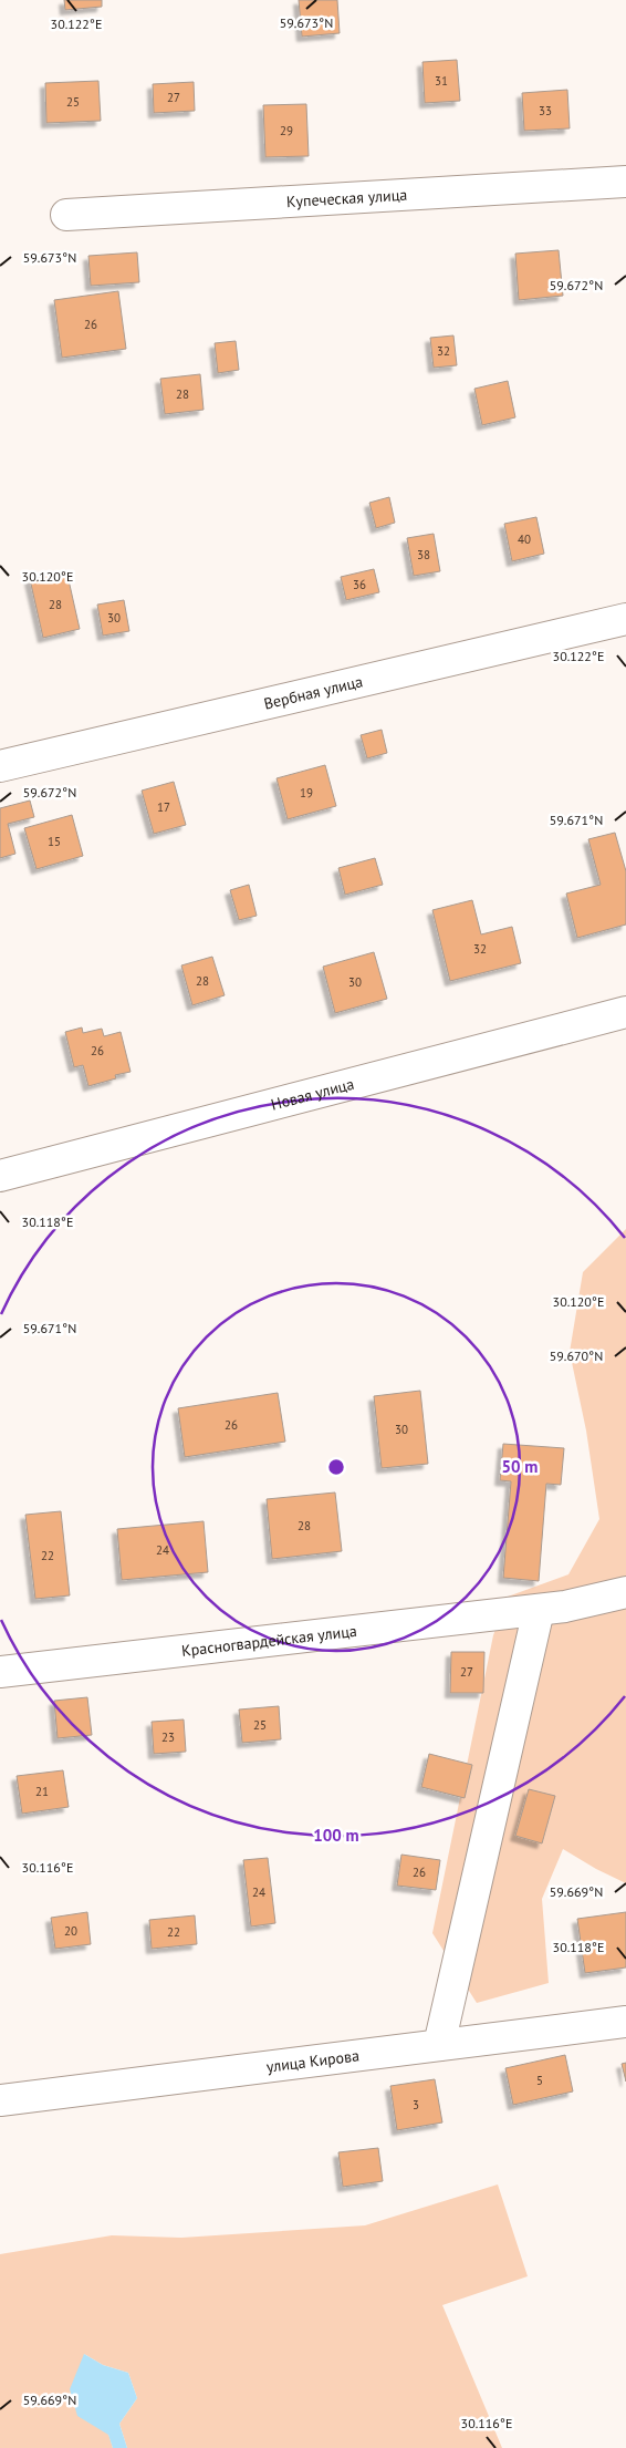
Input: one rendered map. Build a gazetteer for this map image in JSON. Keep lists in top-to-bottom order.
{
  "streets": {
    "street": [
      "Купеческая улица",
      "Вербная улица",
      "Новая улица",
      "Красногвардейская улица",
      "улица Кирова"
    ]
  },
  "house_numbers": [
    "31",
    "27",
    "25",
    "33",
    "29",
    "26",
    "32",
    "28",
    "40",
    "38",
    "36",
    "28",
    "30",
    "19",
    "17",
    "15",
    "32",
    "28",
    "30",
    "26",
    "26",
    "30",
    "28",
    "24",
    "22",
    "27",
    "25",
    "23",
    "21",
    "26",
    "24",
    "20",
    "22",
    "5",
    "3"
  ],
  "coordinates": [
    "59.673°N",
    "30.122°E",
    "59.672°N",
    "30.120°E",
    "59.671°N",
    "30.118°E",
    "59.670°N",
    "30.116°E",
    "59.669°N"
  ],
  "rings": ["50 m", "100 m"]
}
